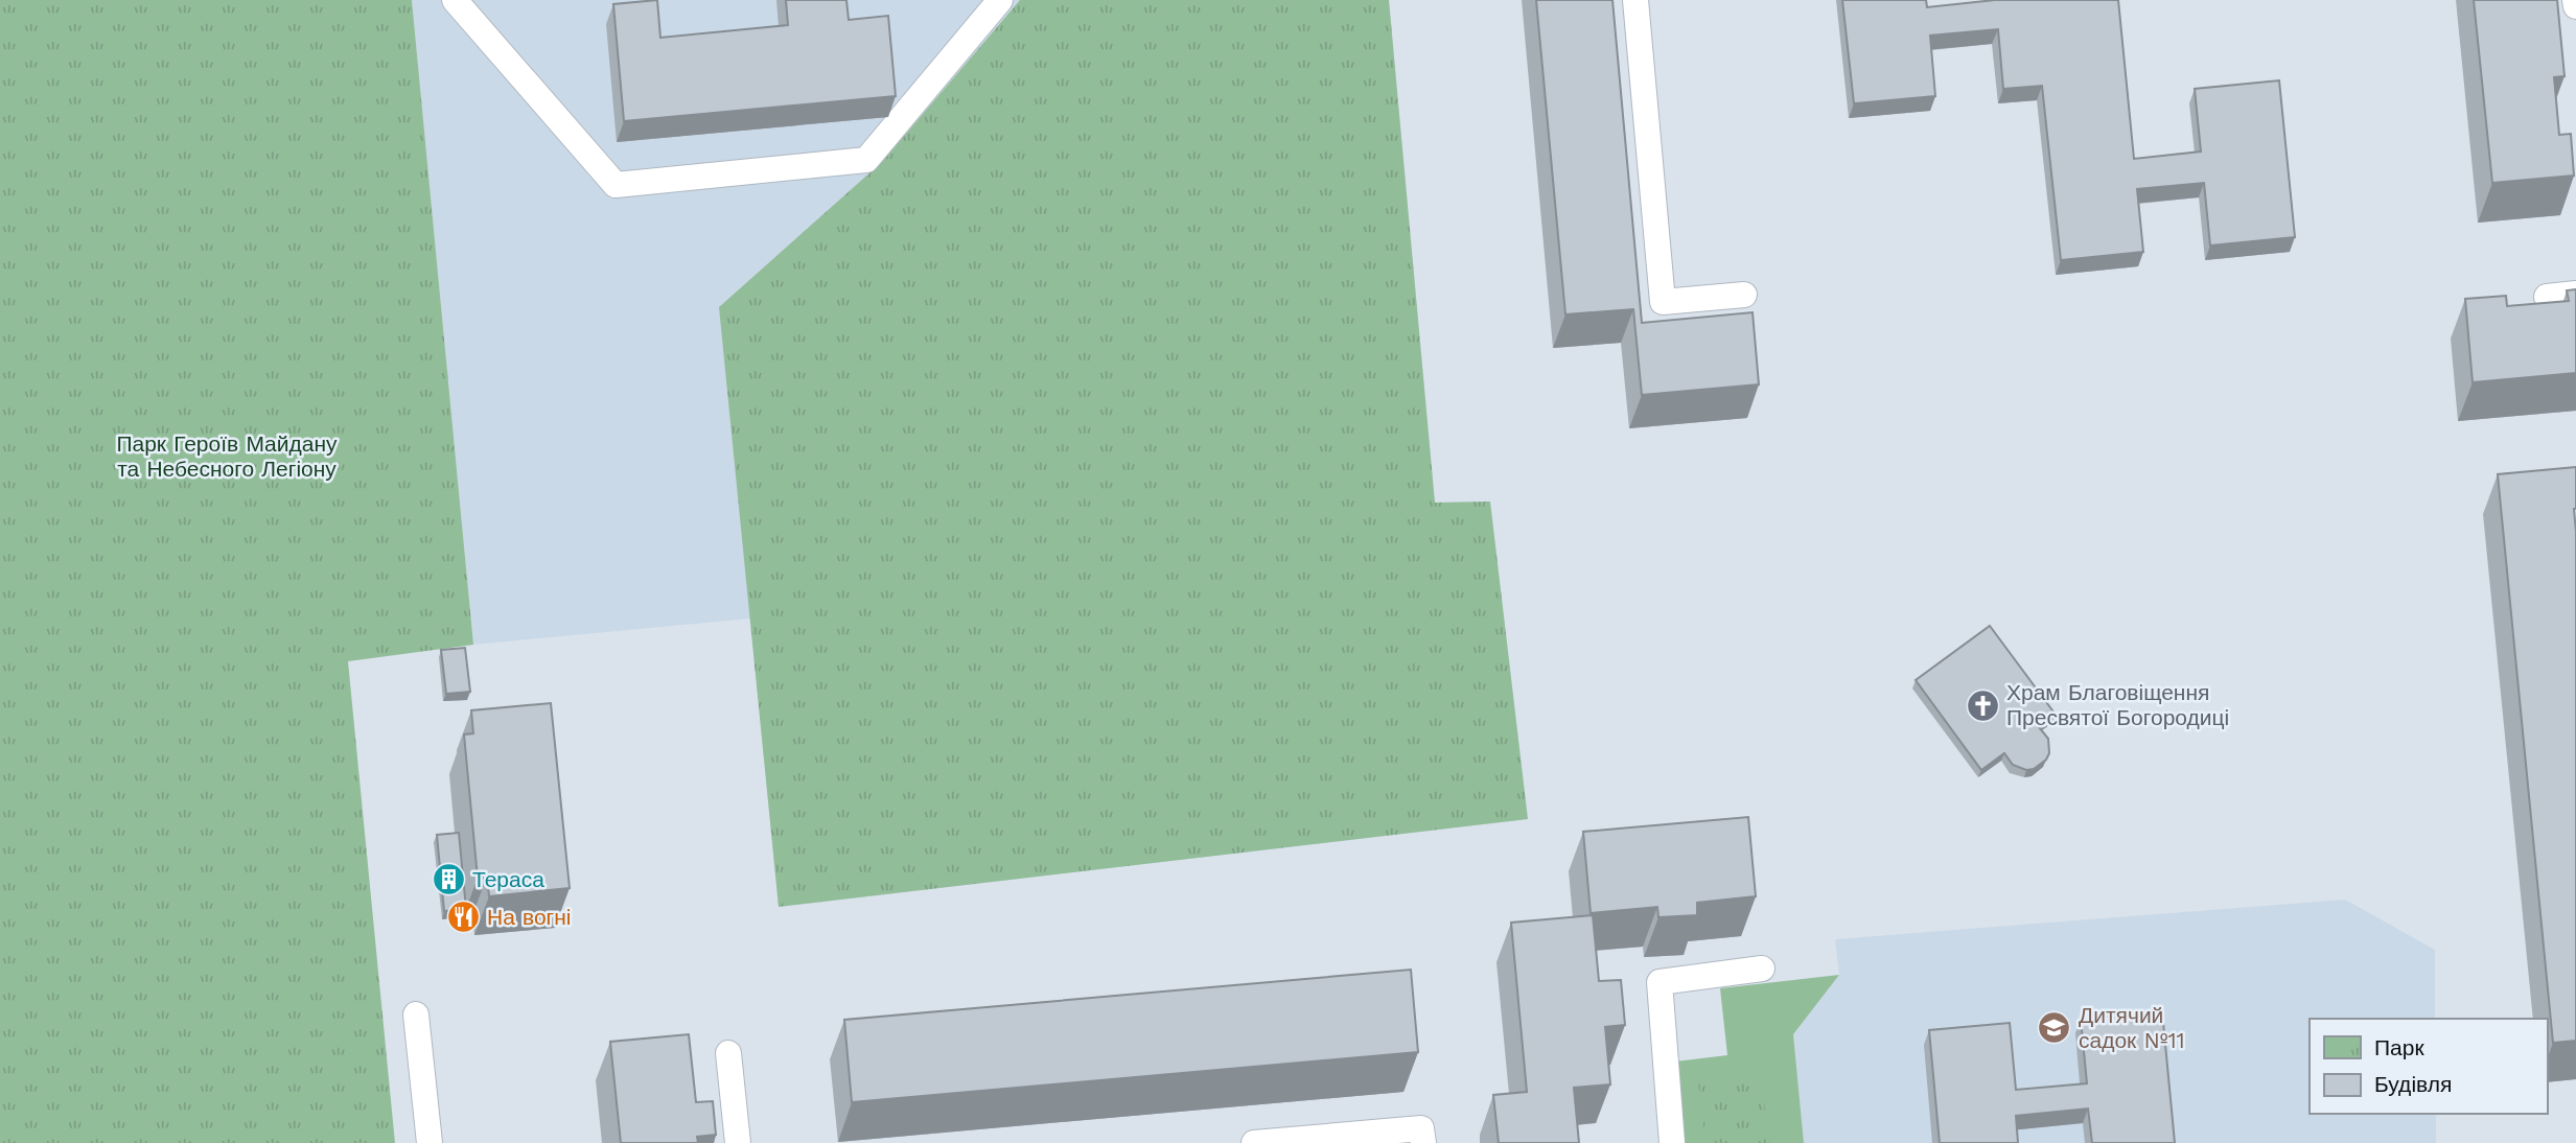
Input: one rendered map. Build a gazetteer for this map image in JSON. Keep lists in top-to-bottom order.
{
  "parks": ["Парк Героїв Майдану та Небесного Легіону"],
  "places": {
    "church": ["Храм Благовіщення Пресвятої Богородиці"],
    "building": ["Тераса"],
    "restaurant": ["На вогні"],
    "school or university": ["Дитячий садок №11"]
  },
  "legend": ["Парк", "Будівля"]
}
